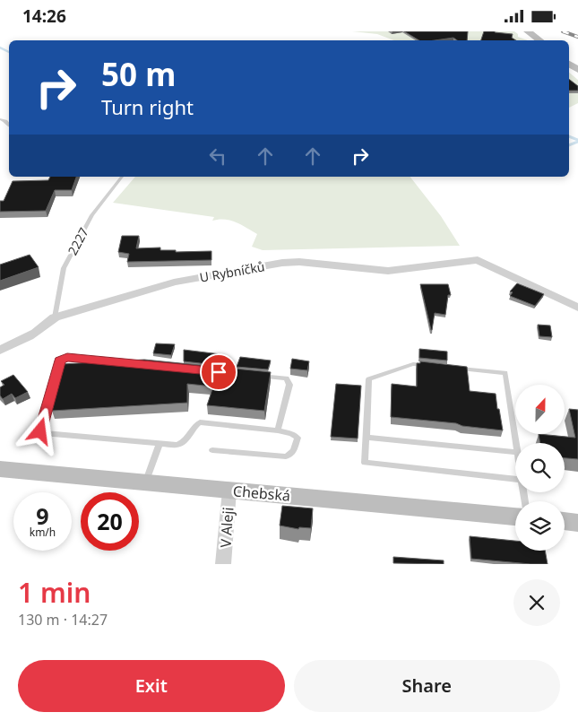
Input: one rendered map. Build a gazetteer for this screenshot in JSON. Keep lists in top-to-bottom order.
{
  "streets": {
    "street": ["U Rybníčků", "Chebská", "V Aleji"],
    "lane": ["2227"]
  },
  "crossings": [
    ["2227", "U Rybníčků"],
    ["Chebská", "V Aleji"]
  ],
  "north": "top",
  "page": {
    "status": "14:26",
    "turn": ["50 m", "Turn right"],
    "speed": "9 km/h",
    "limit": "20",
    "heading": ["1 min", "130 m · 14:27"],
    "buttons": ["Exit", "Share"]
  }
}
